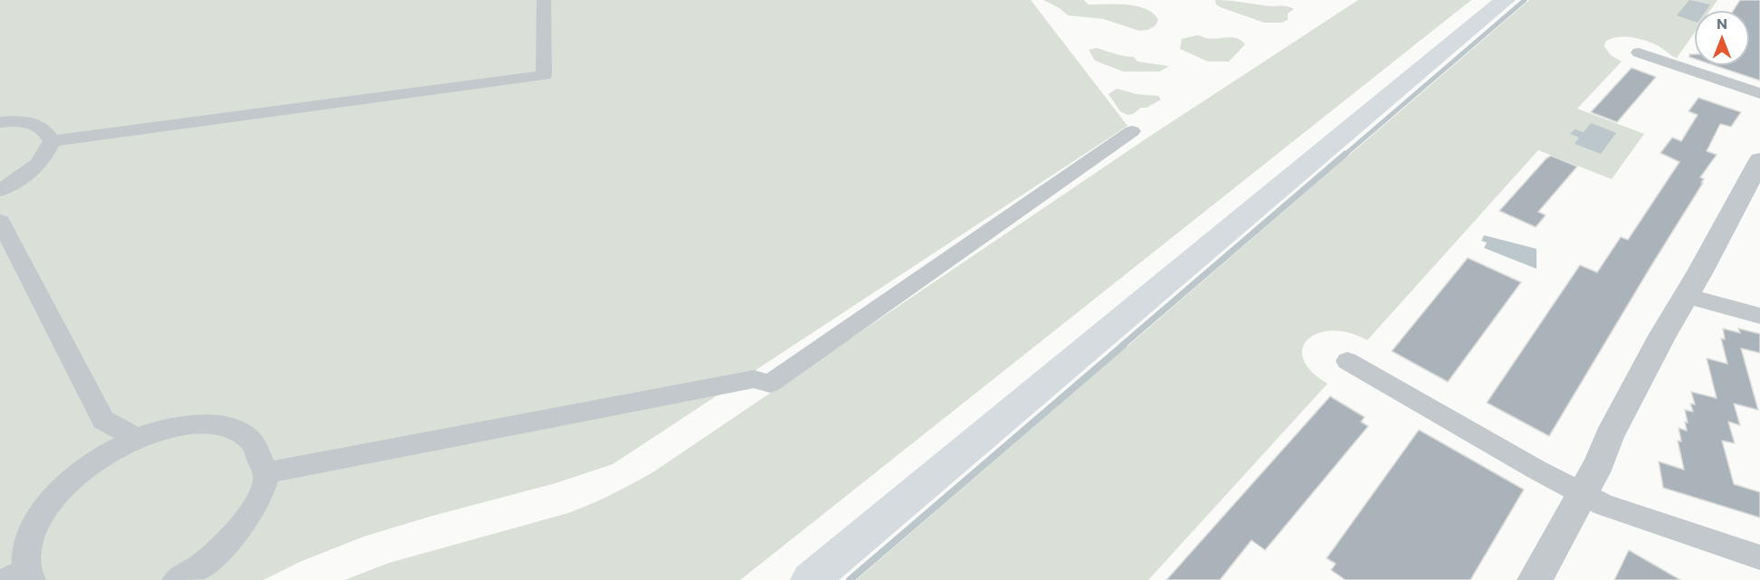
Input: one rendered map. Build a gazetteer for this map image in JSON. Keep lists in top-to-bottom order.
{
  "north": "top"
}
